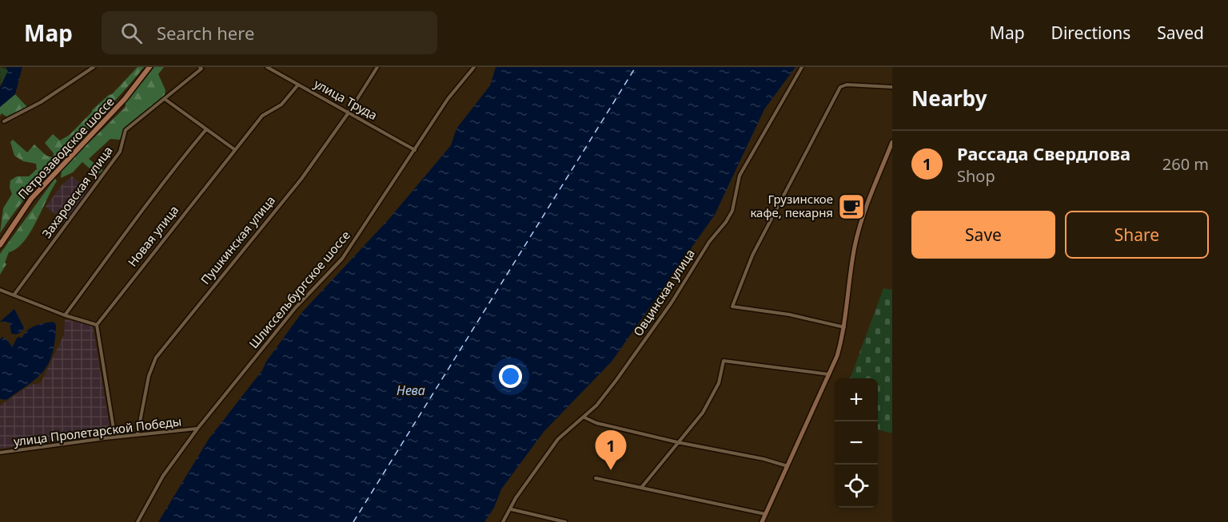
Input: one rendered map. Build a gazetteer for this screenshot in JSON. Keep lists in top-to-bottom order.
{
  "streets": {
    "main road": ["Петрозаводское шоссе"],
    "street": [
      "улица Труда",
      "Захаровская улица",
      "Новая улица",
      "Пушкинская улица",
      "Шлиссельбургское шоссе",
      "Овцинская улица",
      "улица Пролетарской Победы"
    ]
  },
  "crossings": [
    ["улица Труда", "Новая улица"],
    ["улица Труда", "Пушкинская улица"],
    ["улица Труда", "Шлиссельбургское шоссе"],
    ["Пушкинская улица", "улица Пролетарской Победы"],
    ["Шлиссельбургское шоссе", "улица Пролетарской Победы"]
  ],
  "water": ["Нева"],
  "places": {
    "cafe": ["Грузинское кафе, пекарня"]
  },
  "page": {
    "header": "Map",
    "search": "Search here",
    "nav": ["Map", "Directions", "Saved"],
    "heading": "Nearby",
    "list": [
      {
        "mark": "1",
        "name": "Рассада Свердлова",
        "note": "Shop",
        "value": "260 m"
      }
    ],
    "buttons": ["Save", "Share"],
    "map_buttons": ["+", "−"],
    "pins": "1"
  }
}
